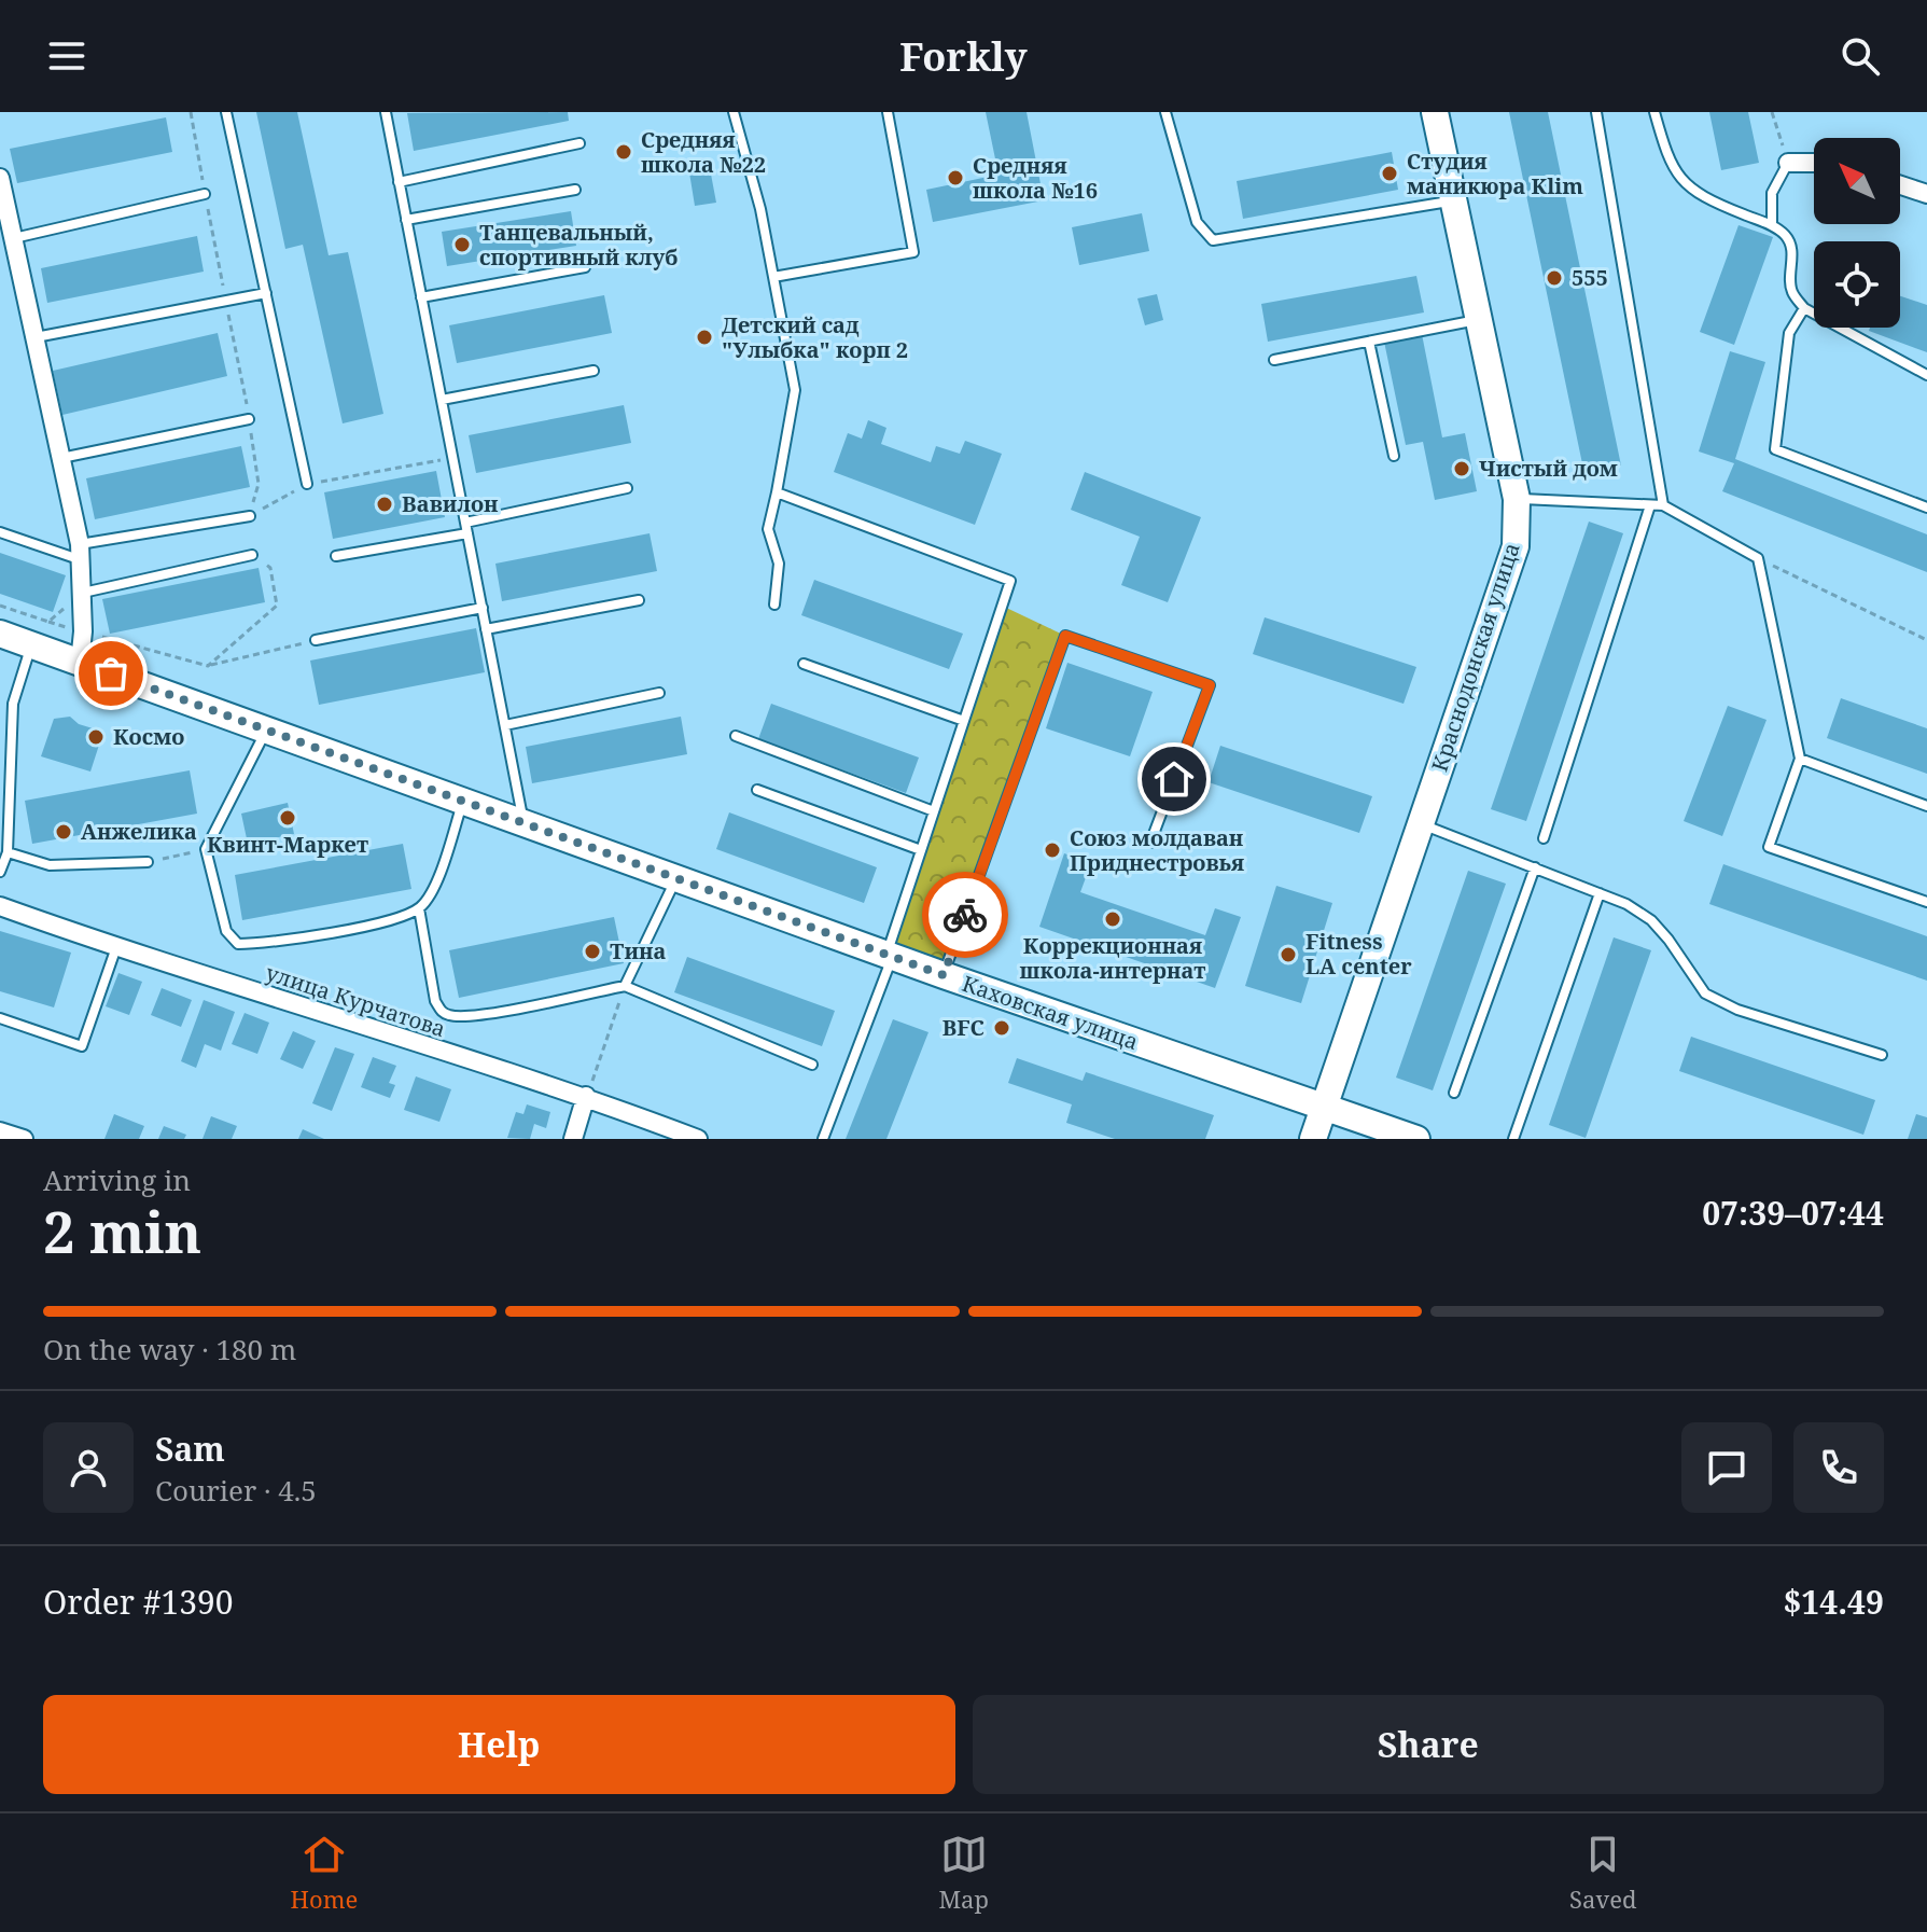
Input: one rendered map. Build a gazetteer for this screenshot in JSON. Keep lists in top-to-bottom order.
{
  "streets": {
    "street": ["Краснодонская улица", "улица Курчатова", "Каховская улица"]
  },
  "crossings": [
    ["Краснодонская улица", "Каховская улица"]
  ],
  "places": [
    "Средняя школа №22",
    "Студия маникюра Klim",
    "Средняя школа №16",
    "Танцевальный, спортивный клуб",
    "555",
    "Детский сад \"Улыбка\" корп 2",
    "Чистый дом",
    "Вавилон",
    "Космо",
    "Квинт-Маркет",
    "Анжелика",
    "Союз молдаван Приднестровья",
    "Коррекционная школа-интернат",
    "Тина",
    "Fitness LA center",
    "BFC"
  ],
  "north": "top left",
  "page": {
    "header": "Forkly",
    "heading": ["2 min", "Arriving in", "07:39–07:44"],
    "panel": [
      "Sam",
      "Courier · 4.5",
      "Order #1390",
      "$14.49"
    ],
    "bar": "On the way · 180 m",
    "buttons": ["Help", "Share"],
    "tabs": ["Home", "Map", "Saved"]
  }
}
